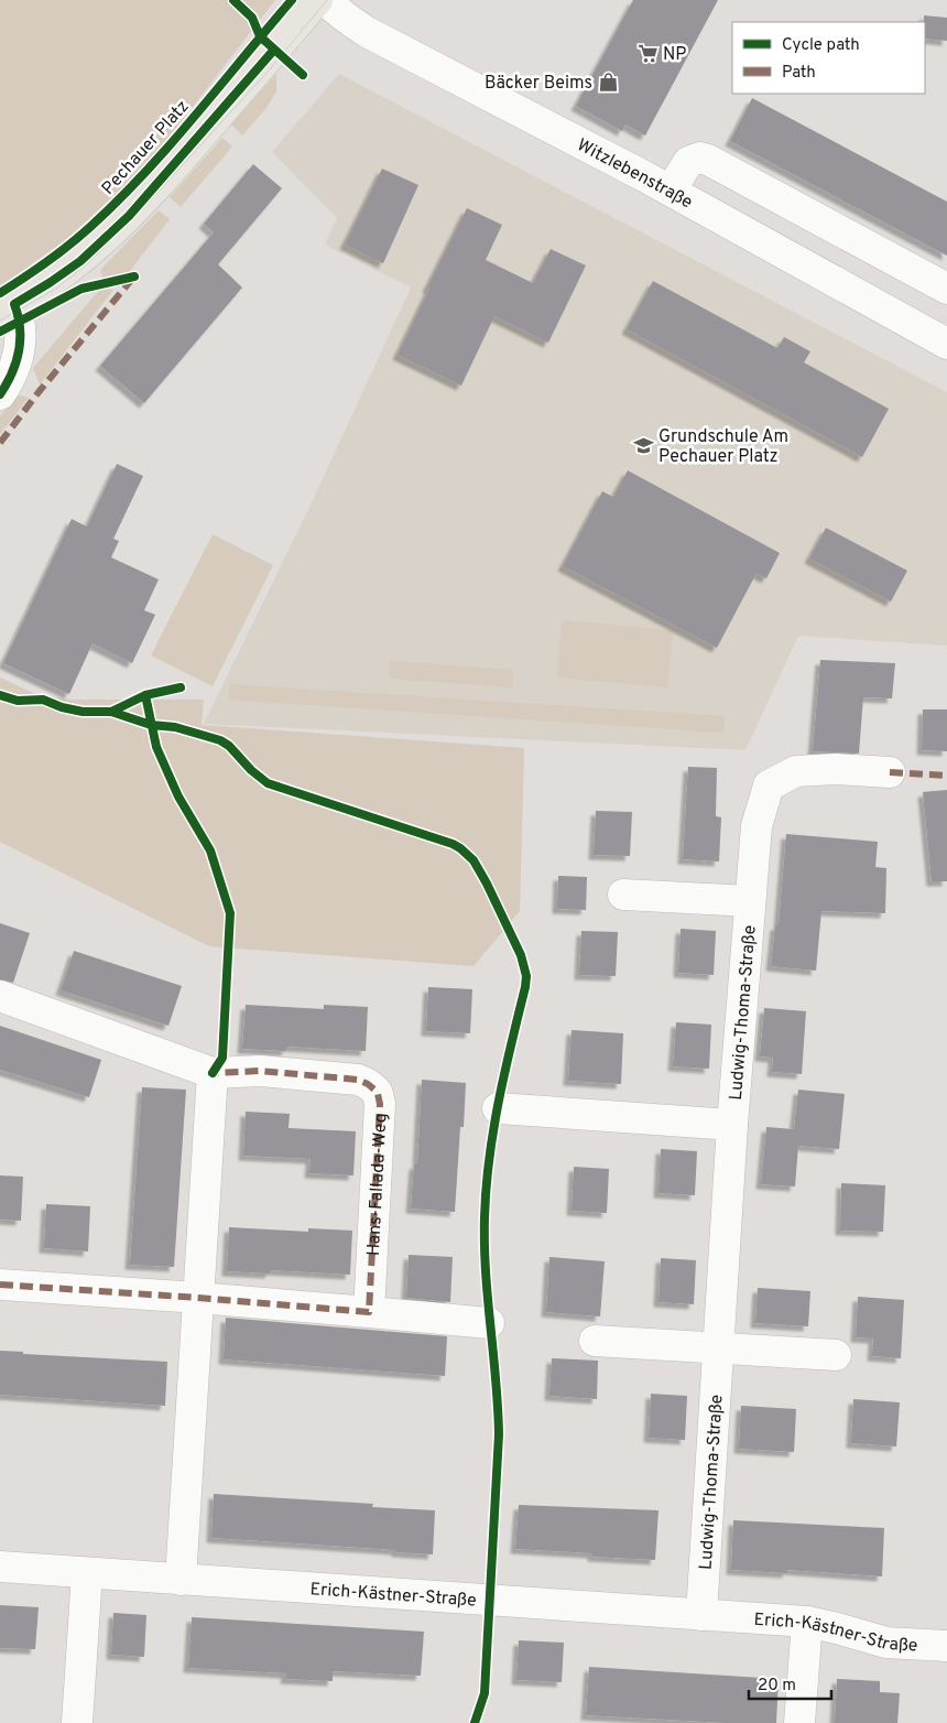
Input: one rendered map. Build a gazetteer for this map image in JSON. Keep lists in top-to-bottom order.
{
  "streets": {
    "main road": ["Pechauer Platz"],
    "street": [
      "Witzlebenstraße",
      "Ludwig-Thoma-Straße",
      "Hans-Fallada-Weg",
      "Erich-Kästner-Straße"
    ]
  },
  "crossings": [
    ["Ludwig-Thoma-Straße", "Erich-Kästner-Straße"]
  ],
  "places": {
    "supermarket": ["NP"],
    "shop": ["Bäcker Beims"],
    "school or university": ["Grundschule Am Pechauer Platz"]
  },
  "legend": ["Cycle path", "Path"],
  "scale_bar": "20 m"
}
